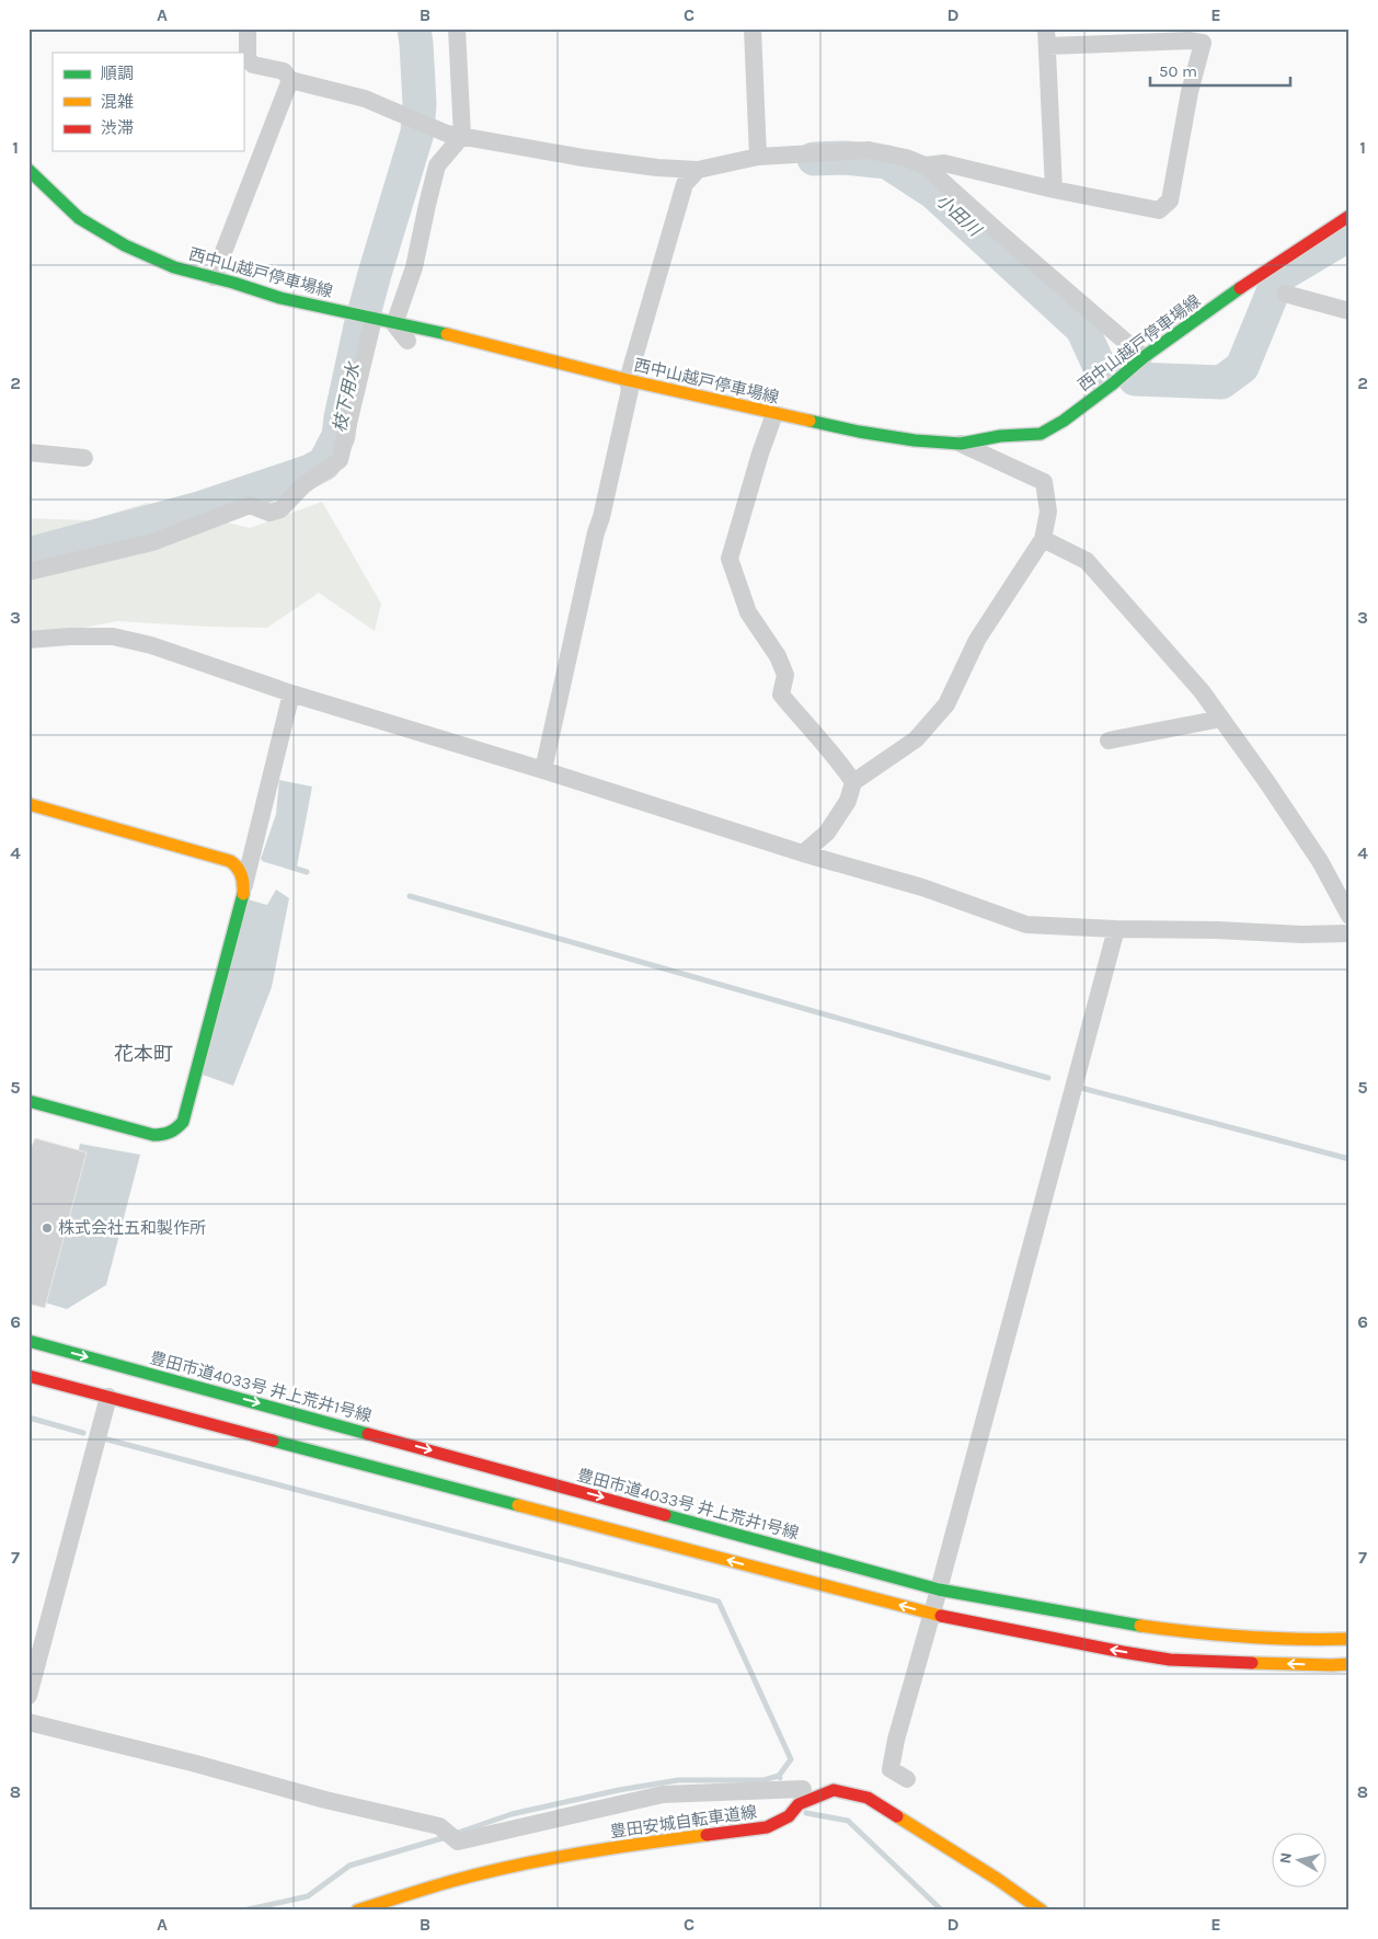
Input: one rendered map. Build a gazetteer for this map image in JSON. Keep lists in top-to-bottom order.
{
  "streets": {
    "street": ["西中山越戸停車場線", "豊田市道4033号 井上荒井1号線", "豊田安城自転車道線"]
  },
  "districts": ["花本町"],
  "water": ["小田川", "枝下用水"],
  "places": ["株式会社五和製作所"],
  "legend": ["順調", "混雑", "渋滞"],
  "scale_bar": "50 m",
  "north": "left",
  "grid": {
    "columns": [
      "A",
      "B",
      "C",
      "D",
      "E"
    ],
    "rows": [
      "1",
      "2",
      "3",
      "4",
      "5",
      "6",
      "7",
      "8"
    ]
  }
}
